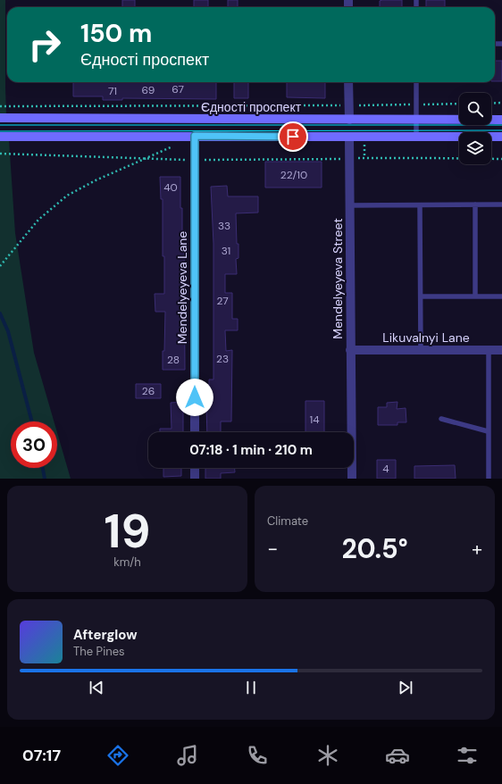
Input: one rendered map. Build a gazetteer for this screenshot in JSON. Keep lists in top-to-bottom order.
{
  "streets": {
    "main road": ["Єдності проспект", "Mendelyeyeva Street"],
    "street": ["Mendelyeyeva Lane", "Likuvalnyi Lane"]
  },
  "crossings": [
    ["Єдності проспект", "Mendelyeyeva Street"],
    ["Mendelyeyeva Street", "Likuvalnyi Lane"]
  ],
  "house_numbers": [
    "67",
    "69",
    "71",
    "22/10",
    "40",
    "33",
    "31",
    "27",
    "23",
    "28",
    "26",
    "14",
    "4"
  ],
  "page": {
    "turn": ["150 m", "Єдності проспект"],
    "limit": "30",
    "trip": "07:18 · 1 min · 210 m",
    "tile": [
      ["19", "km/h"],
      "Climate"
    ],
    "heat": ["−", "20.5°", "+"],
    "song": ["Afterglow", "The Pines"],
    "tabs": "07:17"
  }
}
